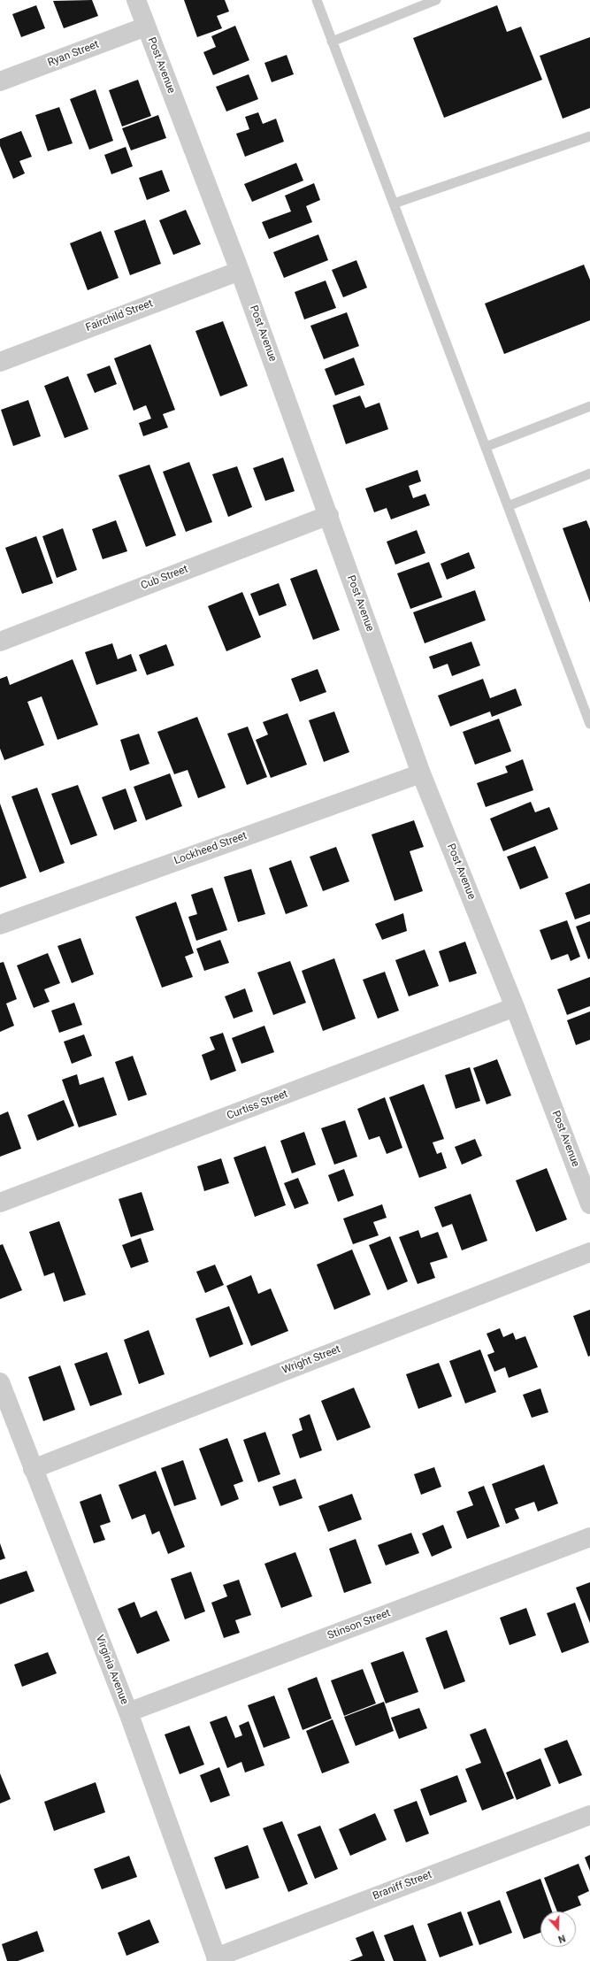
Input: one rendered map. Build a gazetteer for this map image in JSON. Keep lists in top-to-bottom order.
{
  "streets": {
    "street": [
      "Ryan Street",
      "Post Avenue",
      "Fairchild Street",
      "Cub Street",
      "Lockheed Street",
      "Curtiss Street",
      "Wright Street",
      "Stinson Street",
      "Virginia Avenue",
      "Braniff Street"
    ]
  },
  "crossings": [
    ["Ryan Street", "Post Avenue"],
    ["Post Avenue", "Fairchild Street"],
    ["Post Avenue", "Cub Street"],
    ["Post Avenue", "Lockheed Street"],
    ["Post Avenue", "Curtiss Street"],
    ["Wright Street", "Virginia Avenue"],
    ["Stinson Street", "Virginia Avenue"],
    ["Virginia Avenue", "Braniff Street"]
  ],
  "north": "bottom"
}
